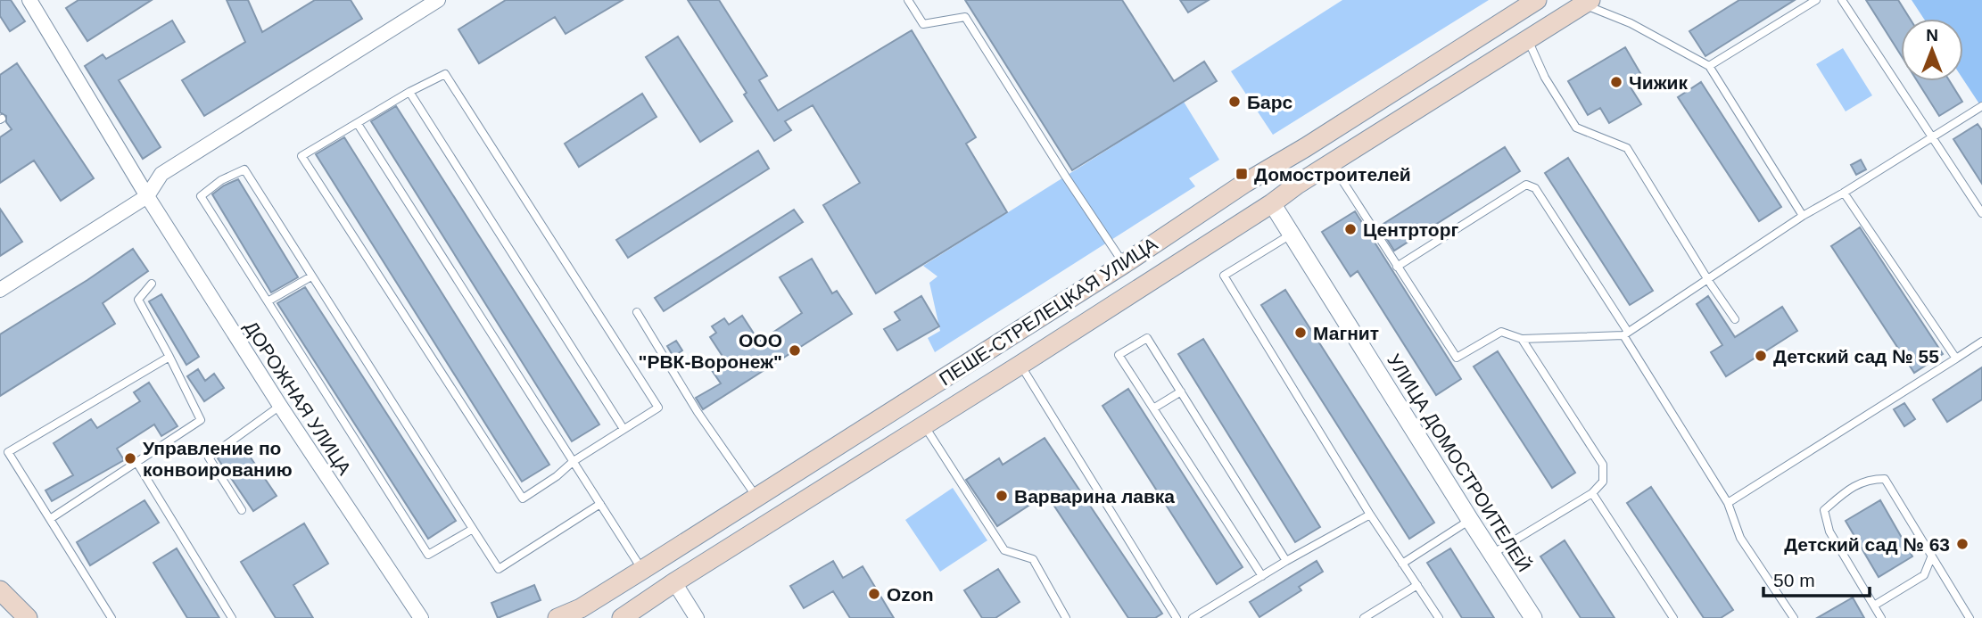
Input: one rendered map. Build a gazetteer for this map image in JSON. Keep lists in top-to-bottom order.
{
  "streets": {
    "main road": ["ПЕШЕ-СТРЕЛЕЦКАЯ УЛИЦА"],
    "street": ["ДОРОЖНАЯ УЛИЦА", "УЛИЦА ДОМОСТРОИТЕЛЕЙ"]
  },
  "crossings": [
    ["ПЕШЕ-СТРЕЛЕЦКАЯ УЛИЦА", "УЛИЦА ДОМОСТРОИТЕЛЕЙ"]
  ],
  "places": {
    "other": [
      "Чижик",
      "Барс",
      "Центрторг",
      "Магнит",
      "ООО \"РВК-Воронеж\"",
      "Детский сад № 55",
      "Управление по конвоированию",
      "Варварина лавка",
      "Детский сад № 63",
      "Ozon"
    ],
    "transit": ["Домостроителей"]
  },
  "scale_bar": "50 m",
  "north": "top"
}
